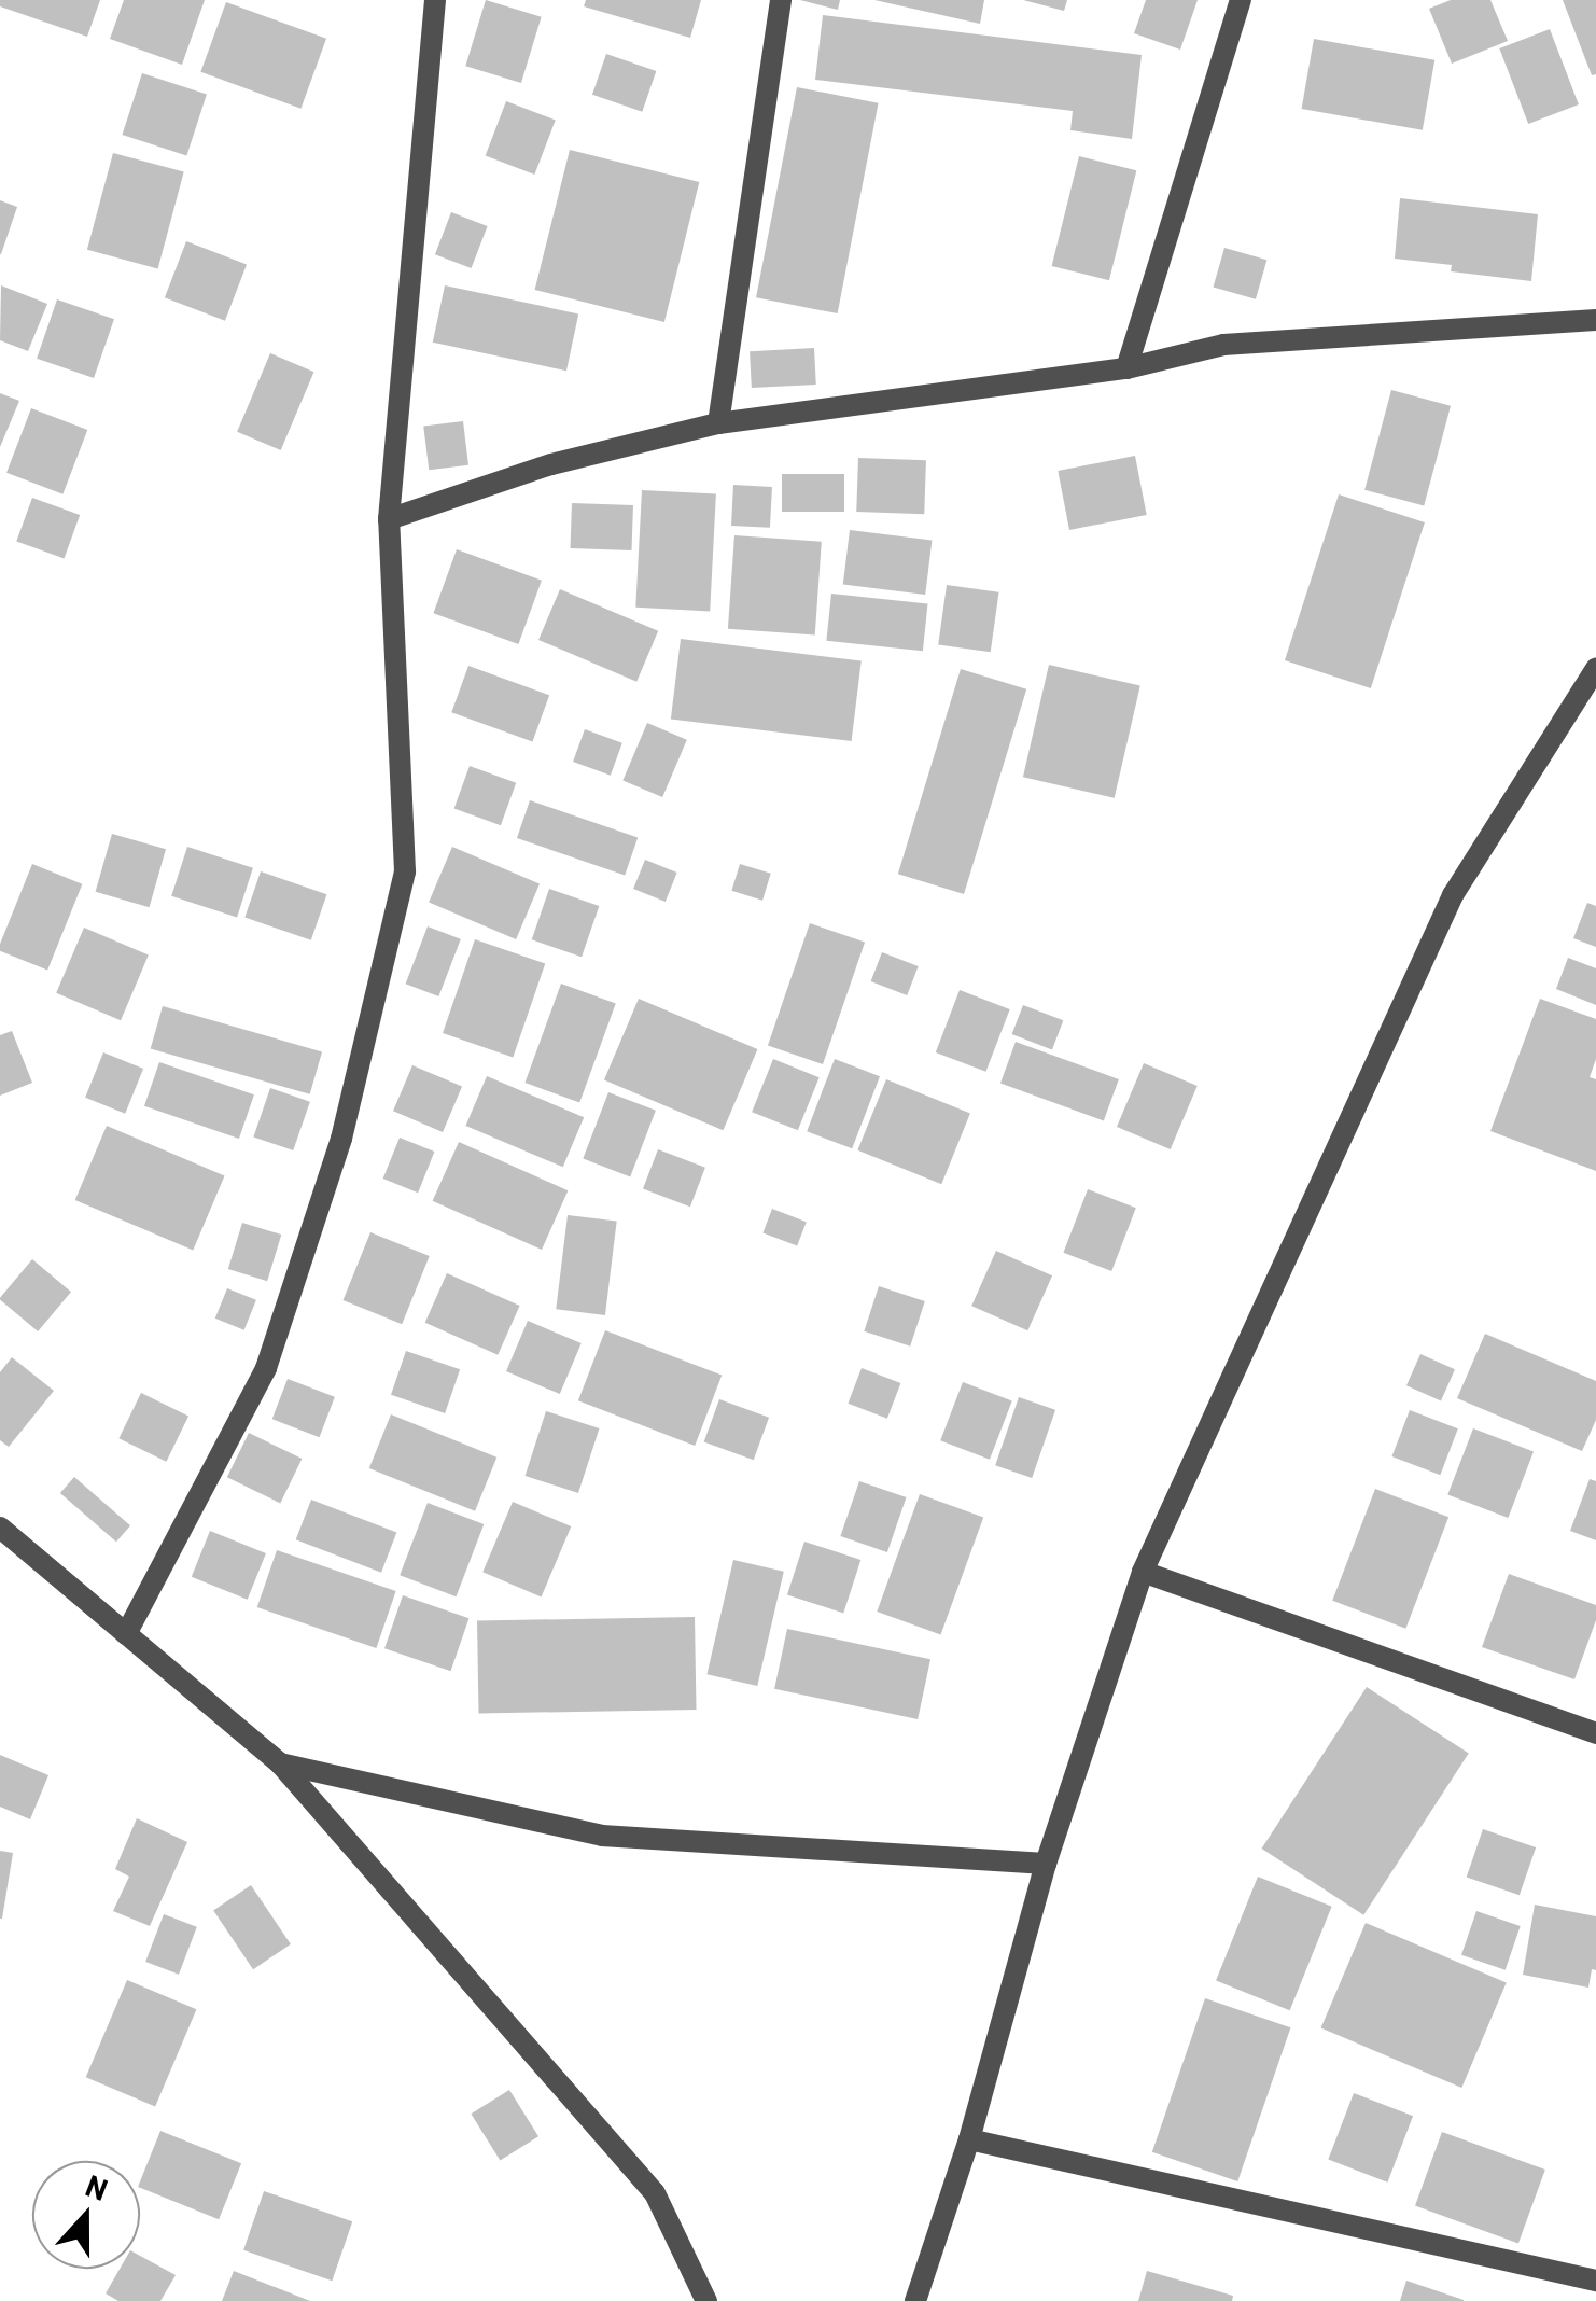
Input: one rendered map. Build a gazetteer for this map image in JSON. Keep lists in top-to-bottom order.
{
  "north": "top"
}
